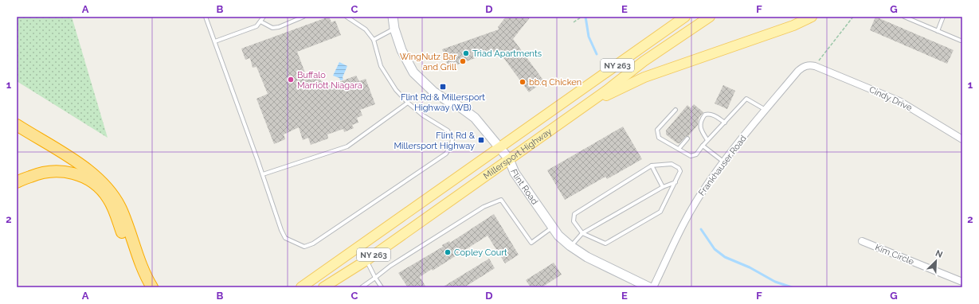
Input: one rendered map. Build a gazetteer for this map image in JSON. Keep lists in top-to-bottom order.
{
  "streets": {
    "main road": ["NY 263", "Millersport Highway"],
    "street": [
      "Cindy Drive",
      "Frankhauser Road",
      "Flint Road",
      "Kim Circle"
    ]
  },
  "crossings": [
    ["Cindy Drive", "Frankhauser Road"],
    ["Millersport Highway", "Flint Road"]
  ],
  "places": {
    "other": [
      "Triad Apartments",
      "WingNutz Bar and Grill",
      "Buffalo Marriott Niagara",
      "bb.q Chicken",
      "Copley Court"
    ],
    "transit": ["Flint Rd & Millersport Highway (WB)", "Flint Rd & Millersport Highway"]
  },
  "north": "top right",
  "grid": {
    "columns": [
      "A",
      "B",
      "C",
      "D",
      "E",
      "F",
      "G"
    ],
    "rows": ["1", "2"]
  }
}
